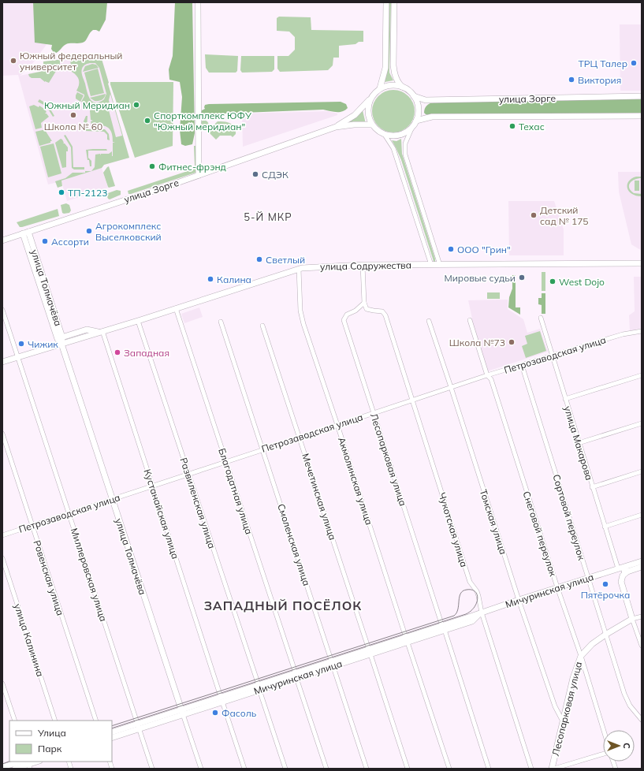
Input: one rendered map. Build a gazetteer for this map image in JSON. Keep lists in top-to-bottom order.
{
  "streets": {
    "main road": [
      "улица Зорге",
      "улица Содружества",
      "улица Толмачёва",
      "Лесопарковая улица",
      "Мичуринская улица"
    ],
    "street": [
      "Петрозаводская улица",
      "улица Макарова",
      "Акмолинская улица",
      "Благодатная улица",
      "Мечетинская улица",
      "Развиленская улица",
      "Кустанайская улица",
      "Сортовой переулок",
      "Томская улица",
      "Чукотская улица",
      "Снеговой переулок",
      "Смоленская улица",
      "Миллеровская улица",
      "Ровенская улица",
      "улица Калинина"
    ]
  },
  "crossings": [
    ["улица Зорге", "улица Толмачёва"],
    ["улица Содружества", "улица Толмачёва"],
    ["улица Содружества", "Акмолинская улица"],
    ["улица Содружества", "Благодатная улица"],
    ["улица Содружества", "Развиленская улица"],
    ["улица Содружества", "Кустанайская улица"],
    ["улица Содружества", "Миллеровская улица"],
    ["улица Толмачёва", "Петрозаводская улица"],
    ["улица Толмачёва", "Мичуринская улица"],
    ["Петрозаводская улица", "улица Макарова"],
    ["Петрозаводская улица", "Лесопарковая улица"],
    ["Петрозаводская улица", "Акмолинская улица"],
    ["Петрозаводская улица", "Благодатная улица"],
    ["Петрозаводская улица", "Мечетинская улица"],
    ["Петрозаводская улица", "Развиленская улица"],
    ["Петрозаводская улица", "Кустанайская улица"],
    ["Петрозаводская улица", "Сортовой переулок"],
    ["Петрозаводская улица", "Томская улица"],
    ["Петрозаводская улица", "Чукотская улица"],
    ["Петрозаводская улица", "Снеговой переулок"],
    ["Петрозаводская улица", "Смоленская улица"],
    ["Петрозаводская улица", "Миллеровская улица"],
    ["Петрозаводская улица", "Ровенская улица"],
    ["улица Макарова", "Мичуринская улица"],
    ["Лесопарковая улица", "Сортовой переулок"],
    ["Лесопарковая улица", "Томская улица"],
    ["Лесопарковая улица", "Чукотская улица"],
    ["Лесопарковая улица", "Снеговой переулок"],
    ["Лесопарковая улица", "Мичуринская улица"],
    ["Акмолинская улица", "Мичуринская улица"],
    ["Благодатная улица", "Мичуринская улица"],
    ["Мечетинская улица", "Мичуринская улица"],
    ["Развиленская улица", "Мичуринская улица"],
    ["Кустанайская улица", "Мичуринская улица"],
    ["Сортовой переулок", "Мичуринская улица"],
    ["Томская улица", "Мичуринская улица"],
    ["Чукотская улица", "Мичуринская улица"],
    ["Снеговой переулок", "Мичуринская улица"],
    ["Смоленская улица", "Мичуринская улица"],
    ["Миллеровская улица", "Мичуринская улица"]
  ],
  "districts": ["5-Й МКР", "ЗАПАДНЫЙ ПОСЁЛОК"],
  "places": [
    "Южный федеральный университет",
    "ТРЦ Талер",
    "Виктория",
    "Южный Меридиан",
    "Школа № 60",
    "Спорткомплекс ЮФУ \"Южный меридиан\"",
    "Техас",
    "Фитнес-фрэнд",
    "СДЭК",
    "ТП-2123",
    "Детский сад № 175",
    "Агрокомплекс Выселковский",
    "Ассорти",
    "ООО \"Грин\"",
    "Светлый",
    "Мировые судьи",
    "Калина",
    "West Dojo",
    "Школа №73",
    "Чижик",
    "Западная",
    "Пятёрочка",
    "Фасоль"
  ],
  "legend": ["Улица", "Парк"],
  "north": "right"
}
